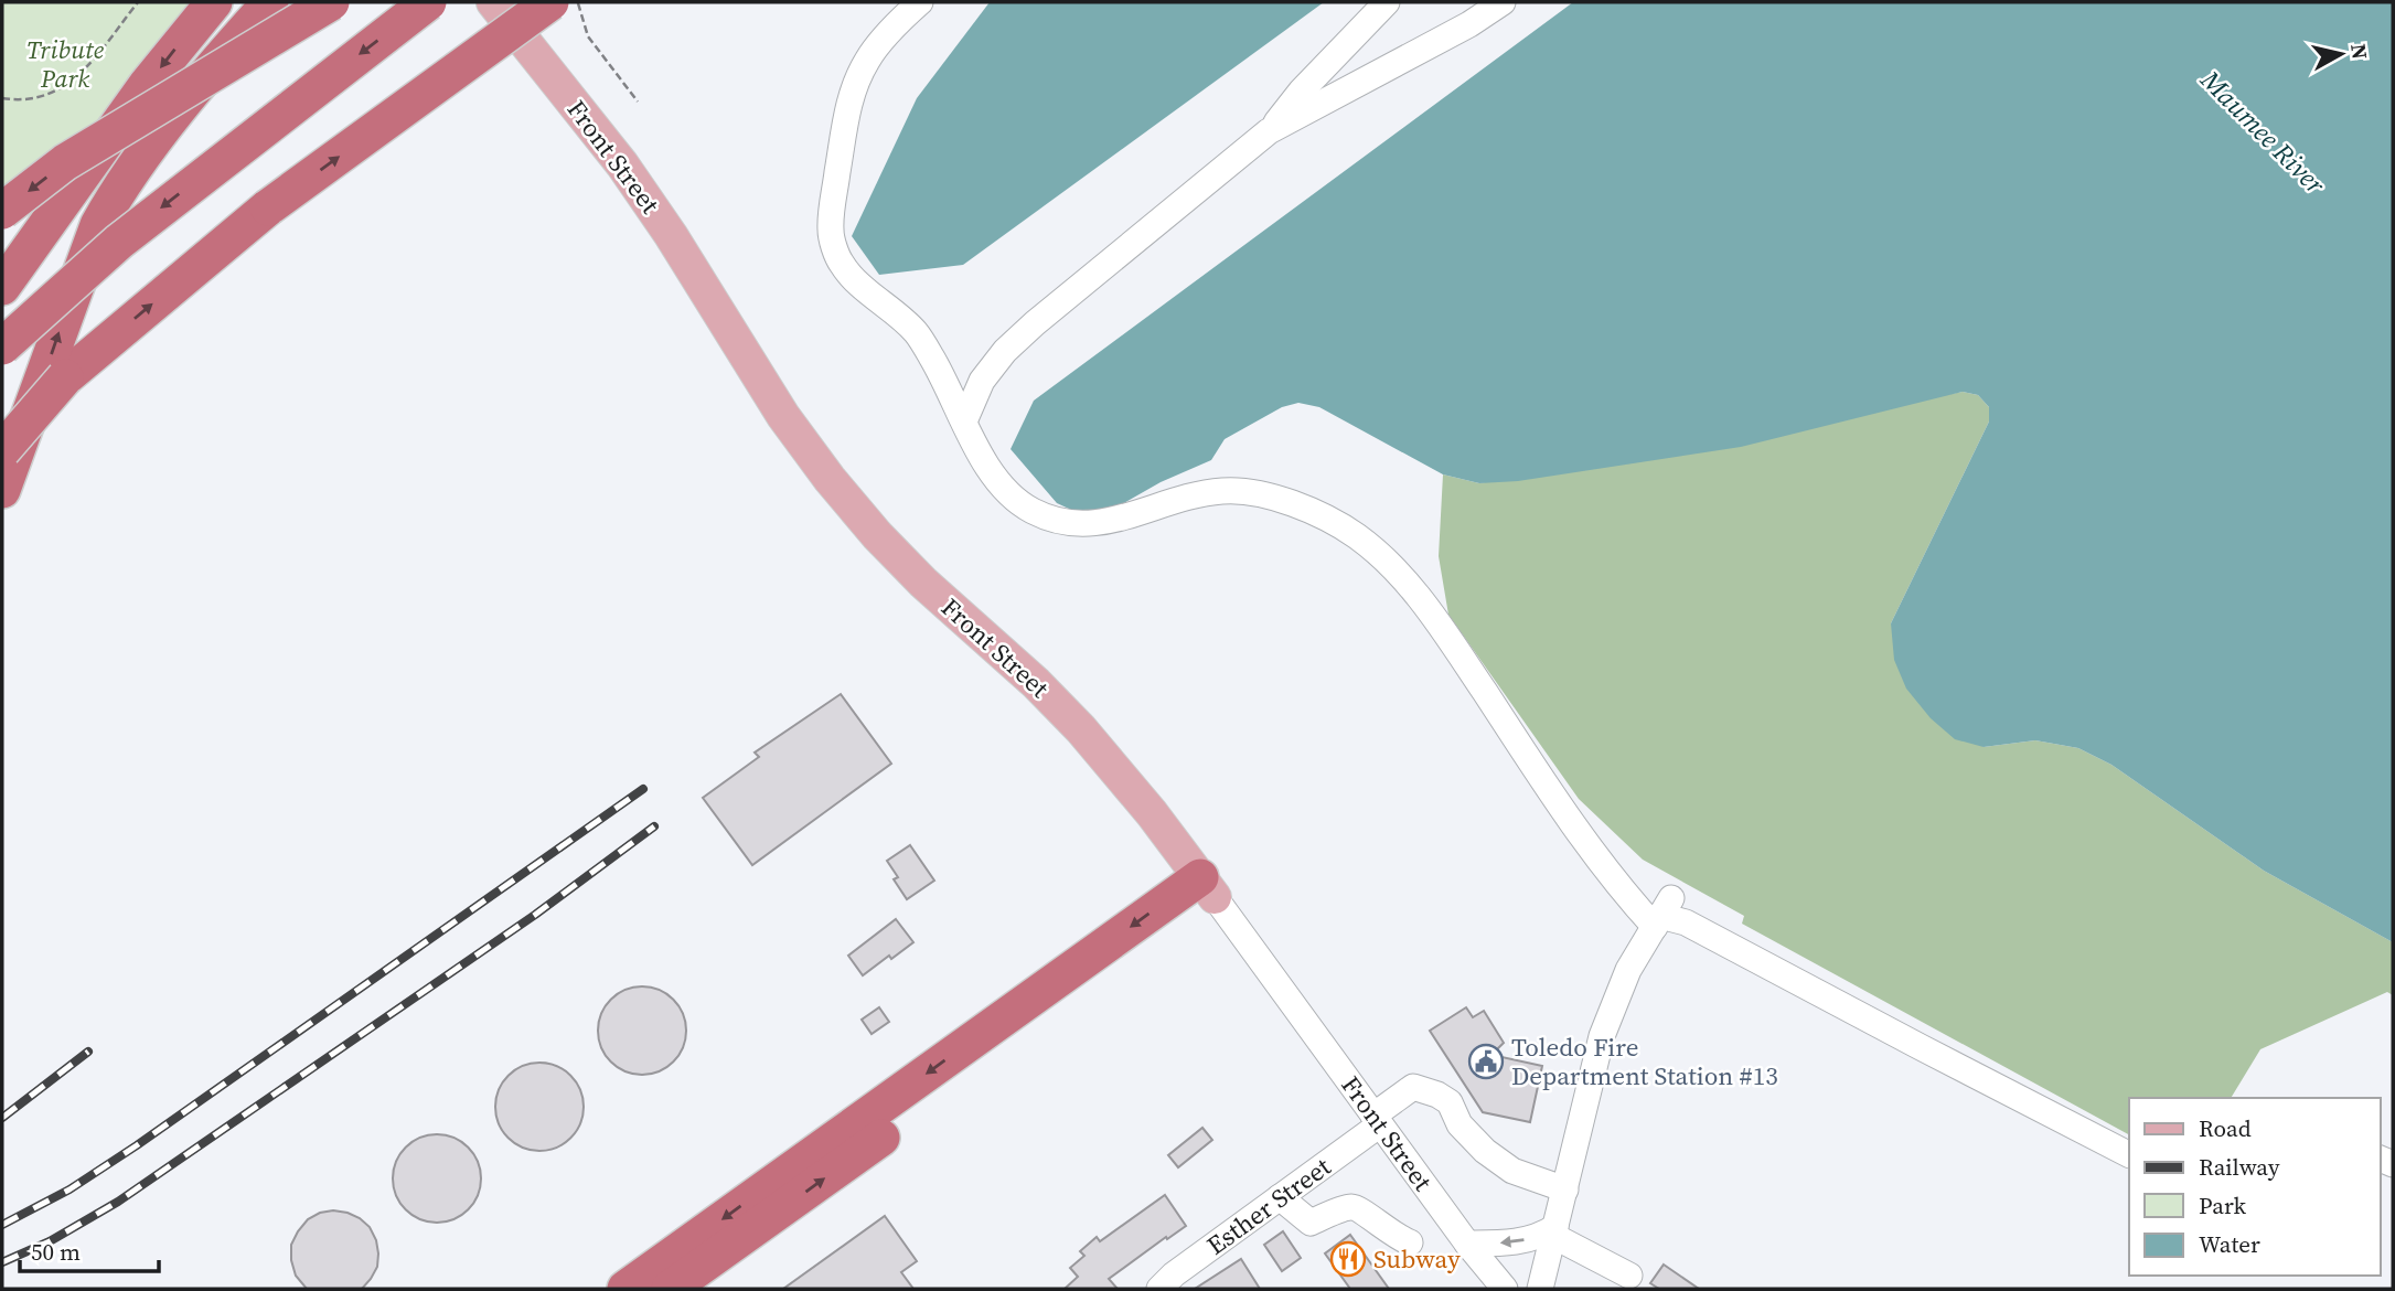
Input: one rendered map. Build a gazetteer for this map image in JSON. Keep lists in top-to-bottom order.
{
  "streets": {
    "main road": ["Front Street"],
    "street": ["Esther Street"]
  },
  "crossings": [
    ["Front Street", "Esther Street"]
  ],
  "water": ["Maumee River"],
  "parks": ["Tribute Park"],
  "places": {
    "public building": ["Toledo Fire Department Station #13"],
    "restaurant": ["Subway"]
  },
  "legend": [
    "Road",
    "Railway",
    "Park",
    "Water"
  ],
  "scale_bar": "50 m",
  "north": "right"
}
